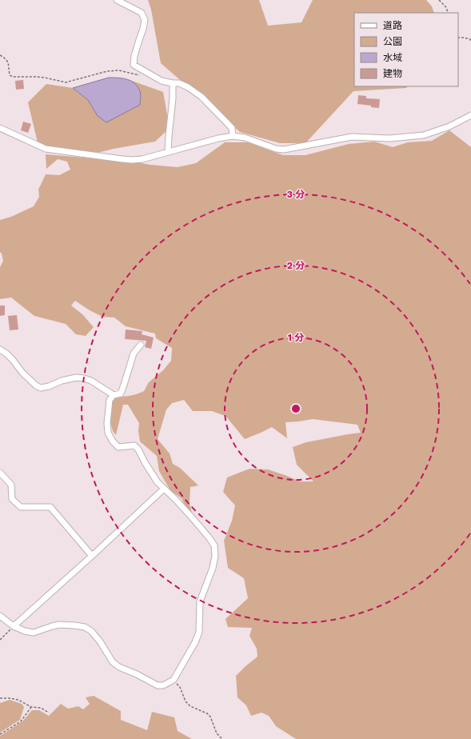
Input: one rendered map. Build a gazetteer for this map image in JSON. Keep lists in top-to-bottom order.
{
  "legend": [
    "道路",
    "公園",
    "水域",
    "建物"
  ],
  "rings": ["3 分", "2 分", "1 分"]
}
